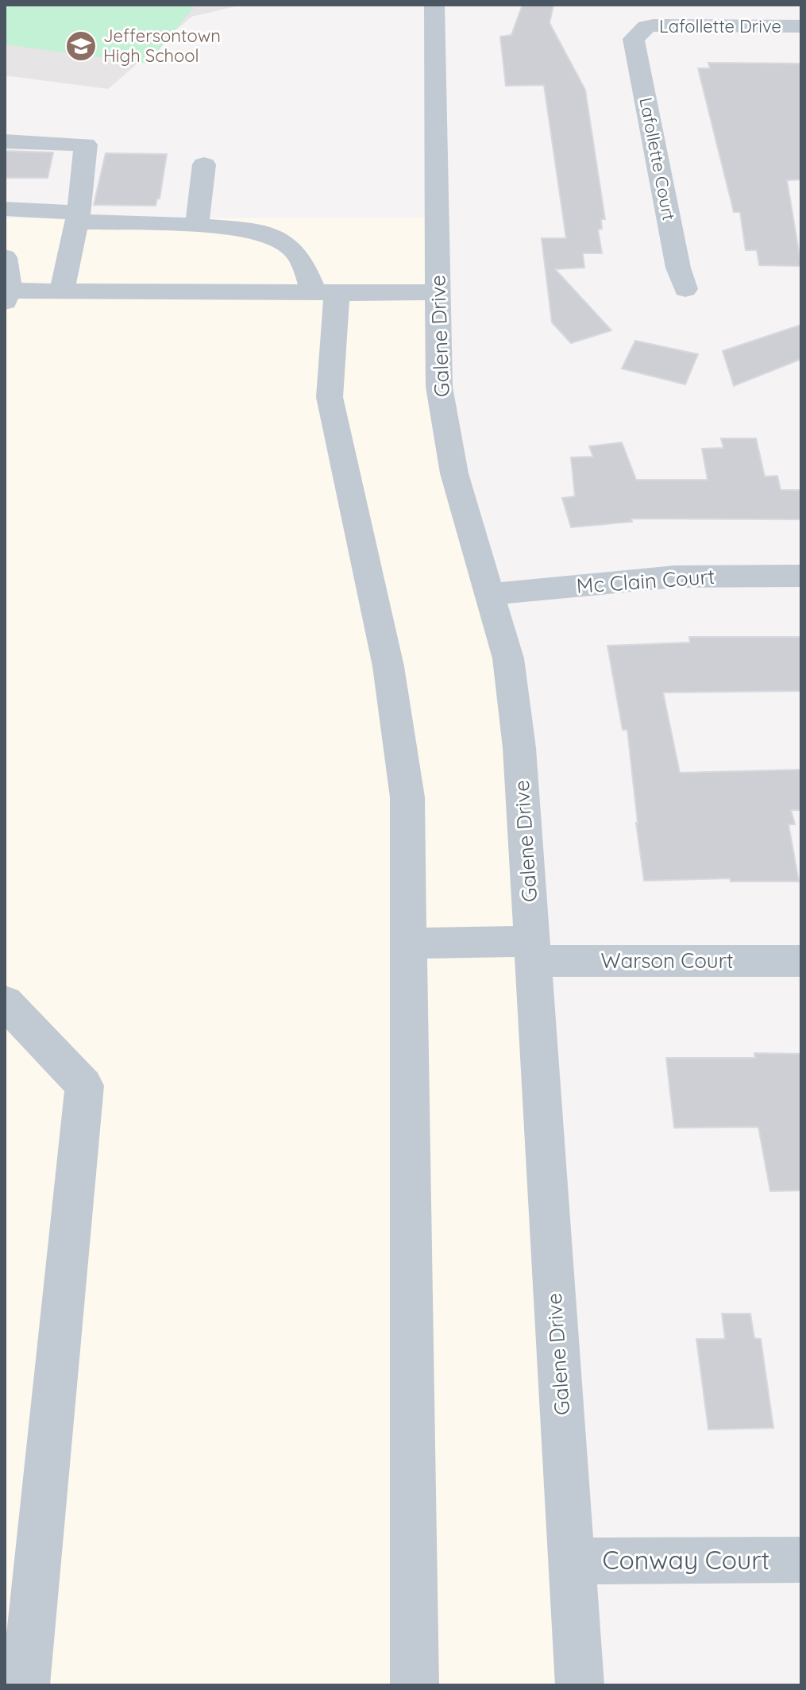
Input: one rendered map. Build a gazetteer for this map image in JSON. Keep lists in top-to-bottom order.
{
  "streets": {
    "street": [
      "Lafollette Drive",
      "Lafollette Court",
      "Galene Drive",
      "Mc Clain Court",
      "Warson Court",
      "Conway Court"
    ]
  },
  "crossings": [
    ["Lafollette Drive", "Lafollette Court"],
    ["Galene Drive", "Mc Clain Court"],
    ["Galene Drive", "Warson Court"],
    ["Galene Drive", "Conway Court"]
  ],
  "places": {
    "school or university": ["Jeffersontown High School"]
  }
}
